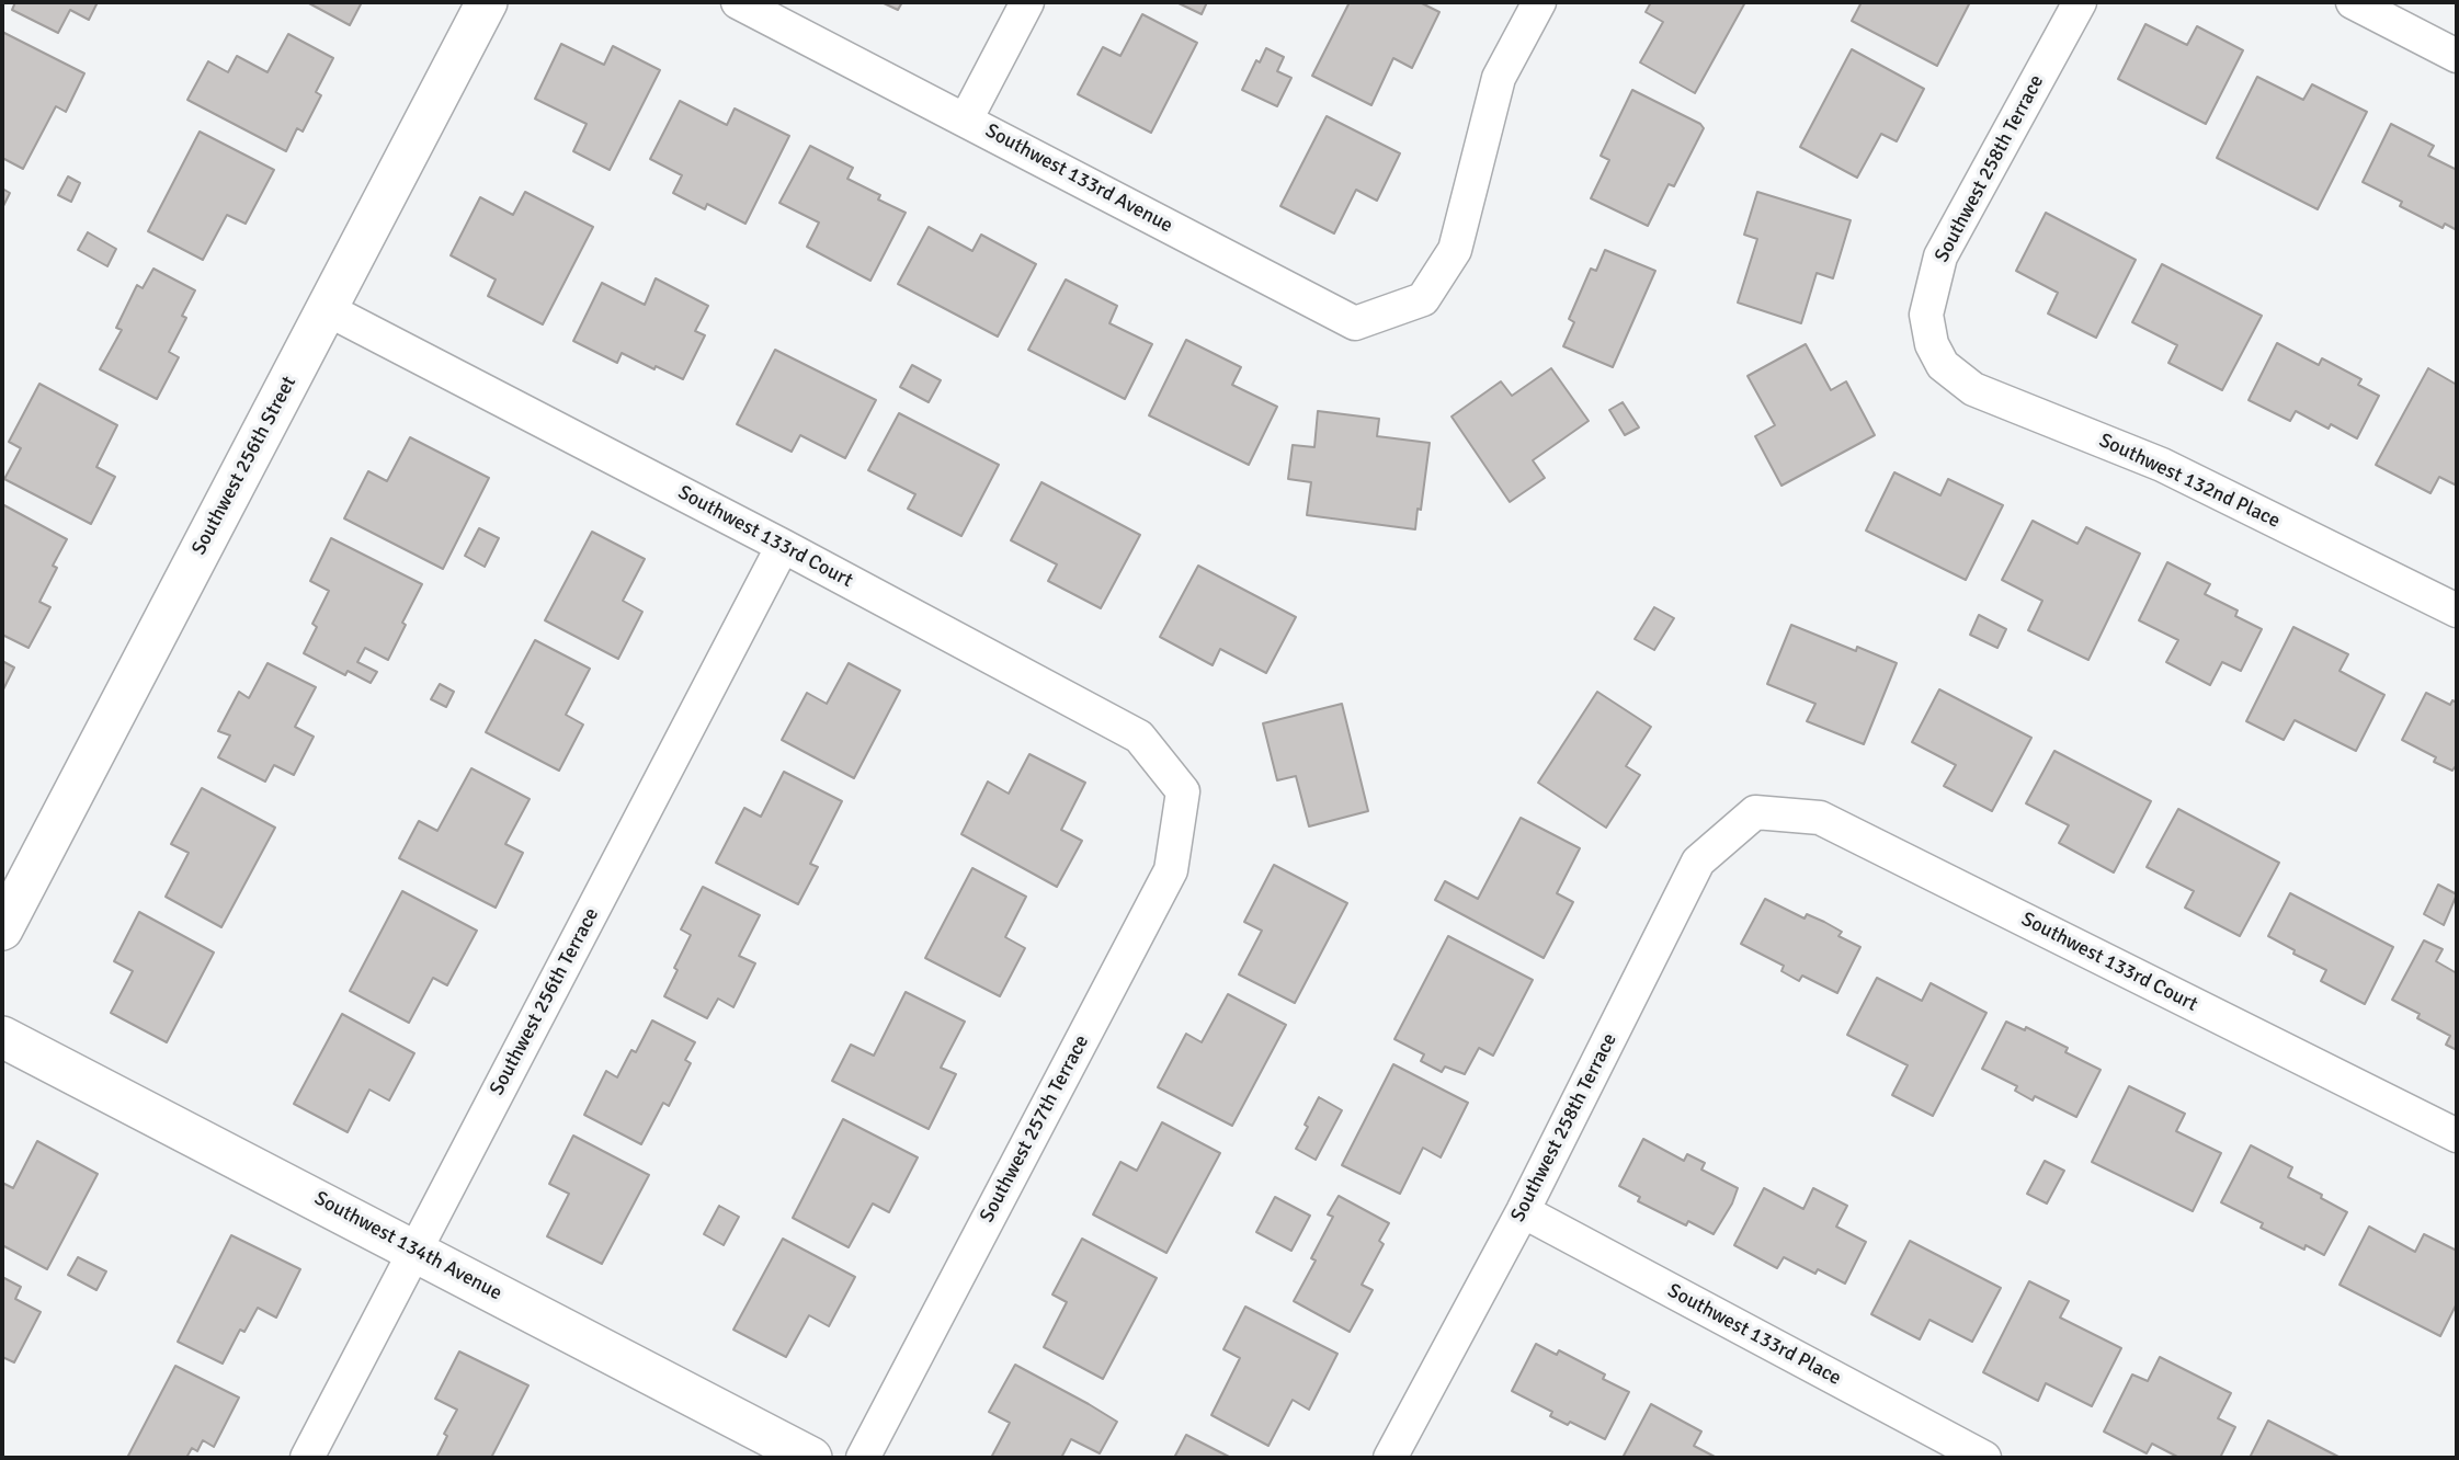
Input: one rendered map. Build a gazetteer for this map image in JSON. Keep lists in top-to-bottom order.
{
  "streets": {
    "street": [
      "Southwest 258th Terrace",
      "Southwest 133rd Avenue",
      "Southwest 256th Street",
      "Southwest 132nd Place",
      "Southwest 133rd Court",
      "Southwest 256th Terrace",
      "Southwest 257th Terrace",
      "Southwest 134th Avenue",
      "Southwest 133rd Place"
    ]
  },
  "crossings": [
    ["Southwest 258th Terrace", "Southwest 132nd Place"],
    ["Southwest 258th Terrace", "Southwest 133rd Court"],
    ["Southwest 258th Terrace", "Southwest 133rd Place"],
    ["Southwest 256th Street", "Southwest 133rd Court"],
    ["Southwest 133rd Court", "Southwest 256th Terrace"],
    ["Southwest 133rd Court", "Southwest 257th Terrace"],
    ["Southwest 256th Terrace", "Southwest 134th Avenue"]
  ]
}
